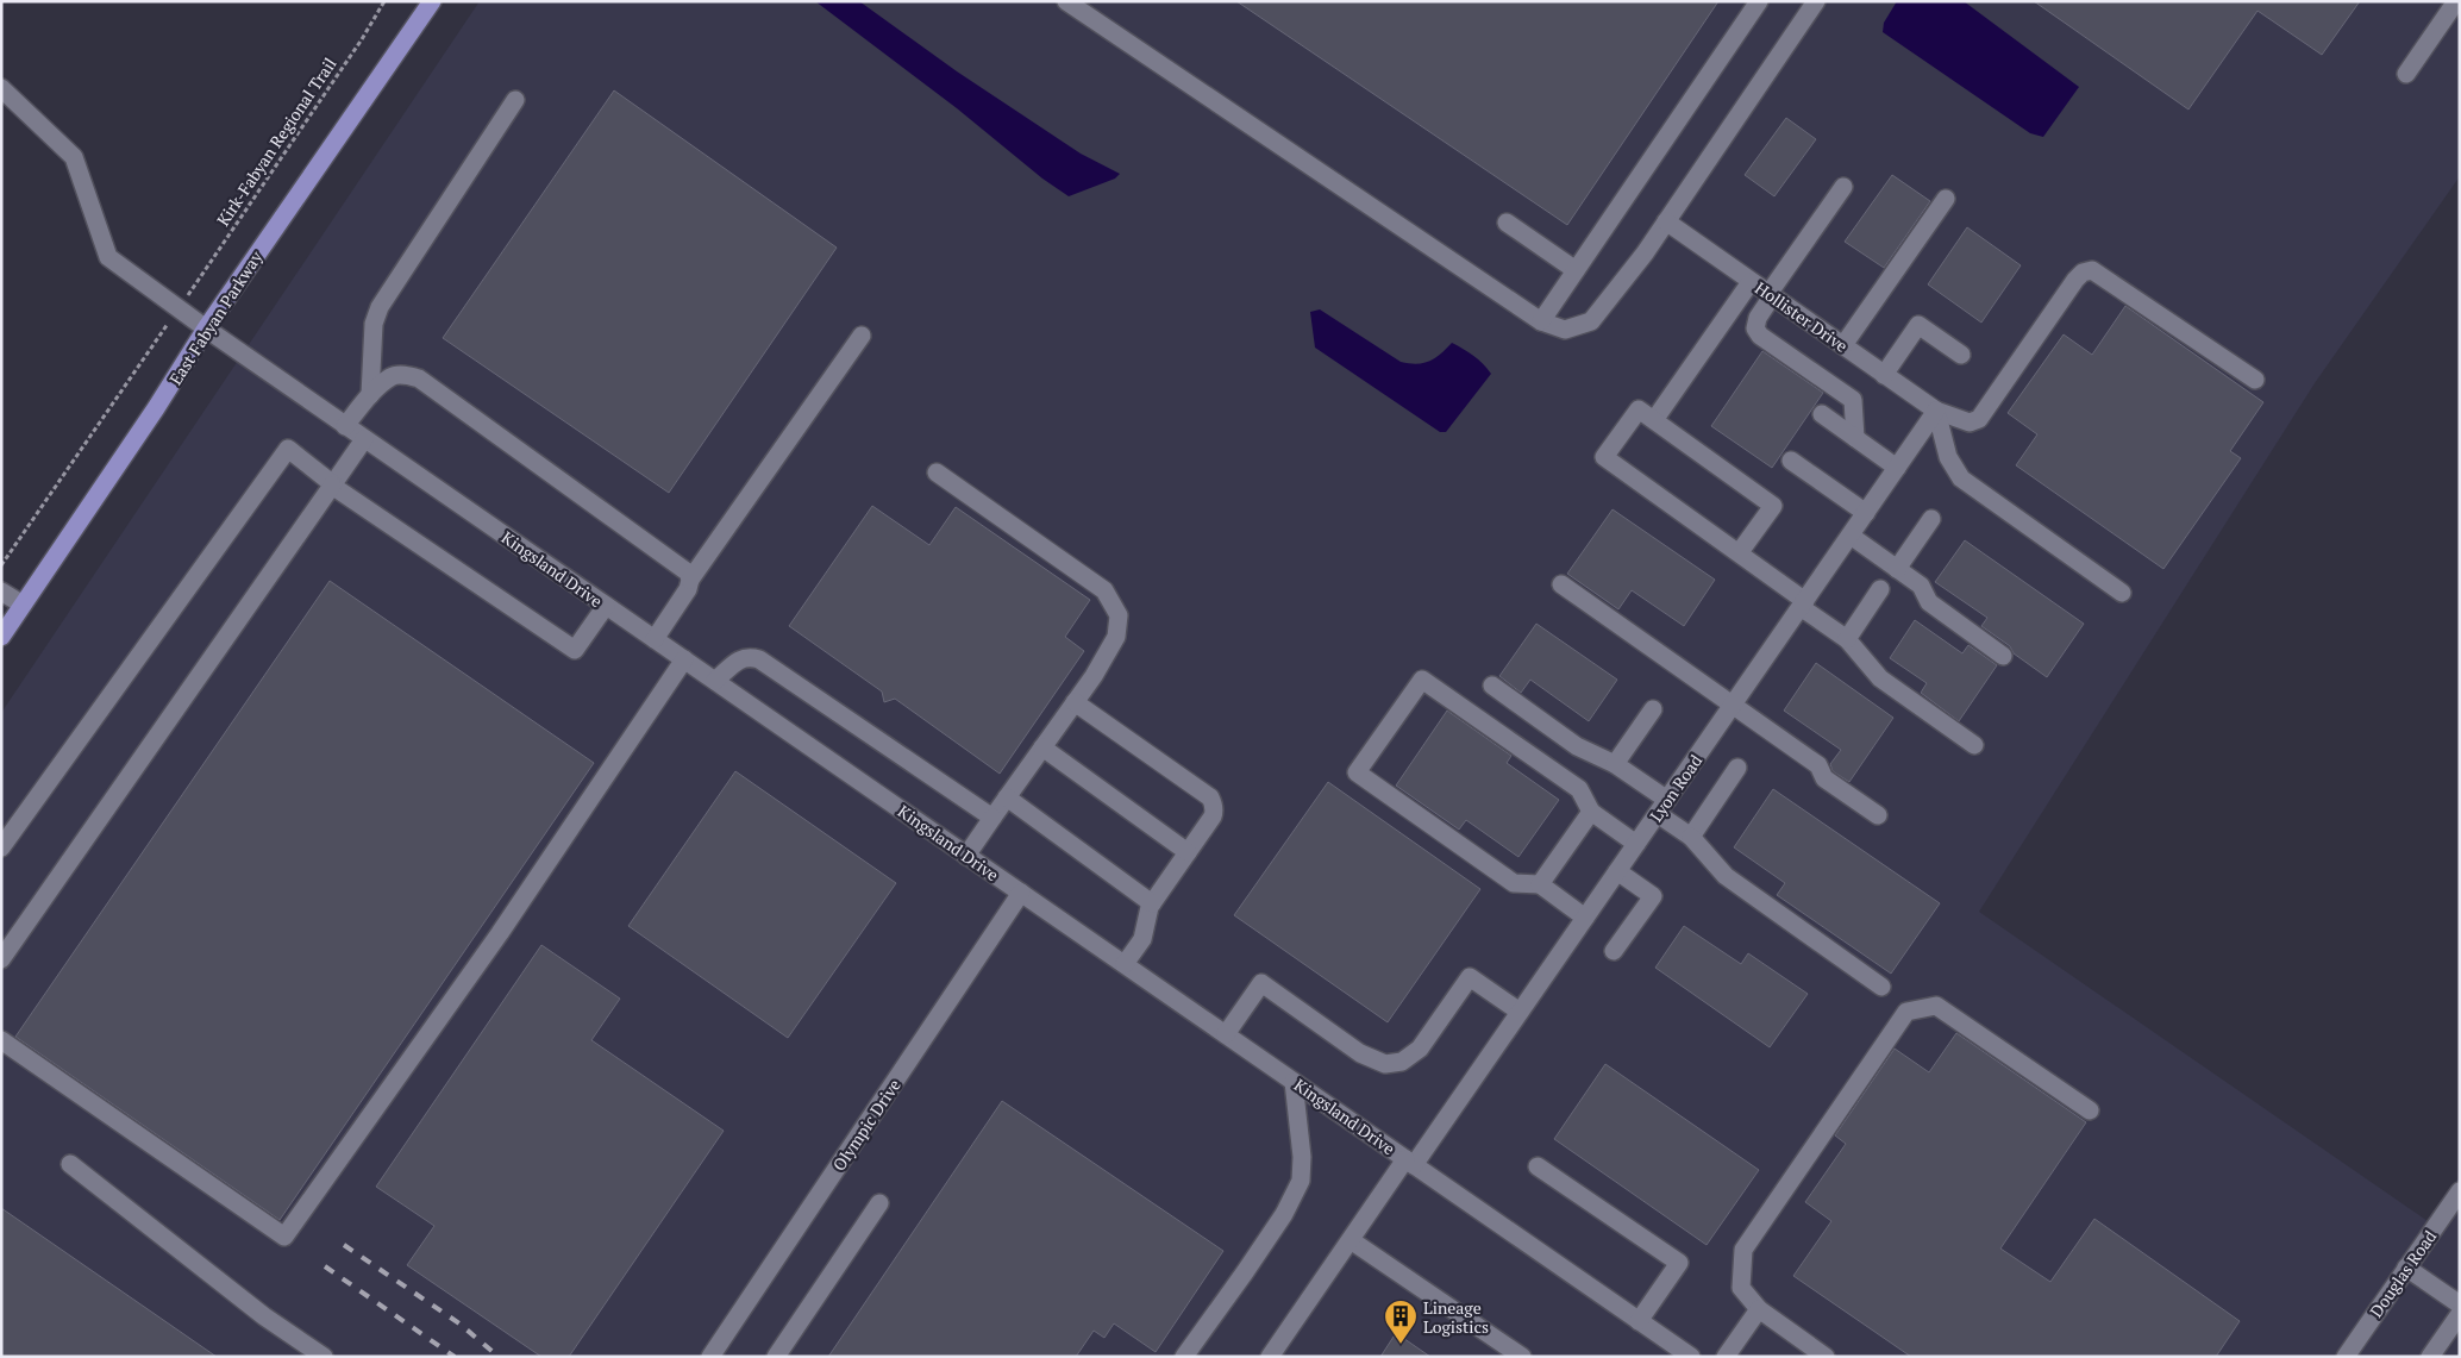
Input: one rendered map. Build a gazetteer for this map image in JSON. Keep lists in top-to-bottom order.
{
  "streets": {
    "main road": ["East Fabyan Parkway"],
    "street": [
      "Hollister Drive",
      "Kingsland Drive",
      "Lyon Road",
      "Olympic Drive",
      "Douglas Road"
    ],
    "path": ["Kirk-Fabyan Regional Trail"]
  },
  "crossings": [
    ["Hollister Drive", "Lyon Road"],
    ["East Fabyan Parkway", "Kingsland Drive"],
    ["Kingsland Drive", "Lyon Road"],
    ["Kingsland Drive", "Olympic Drive"]
  ],
  "places": {
    "building": ["Lineage Logistics"]
  }
}
